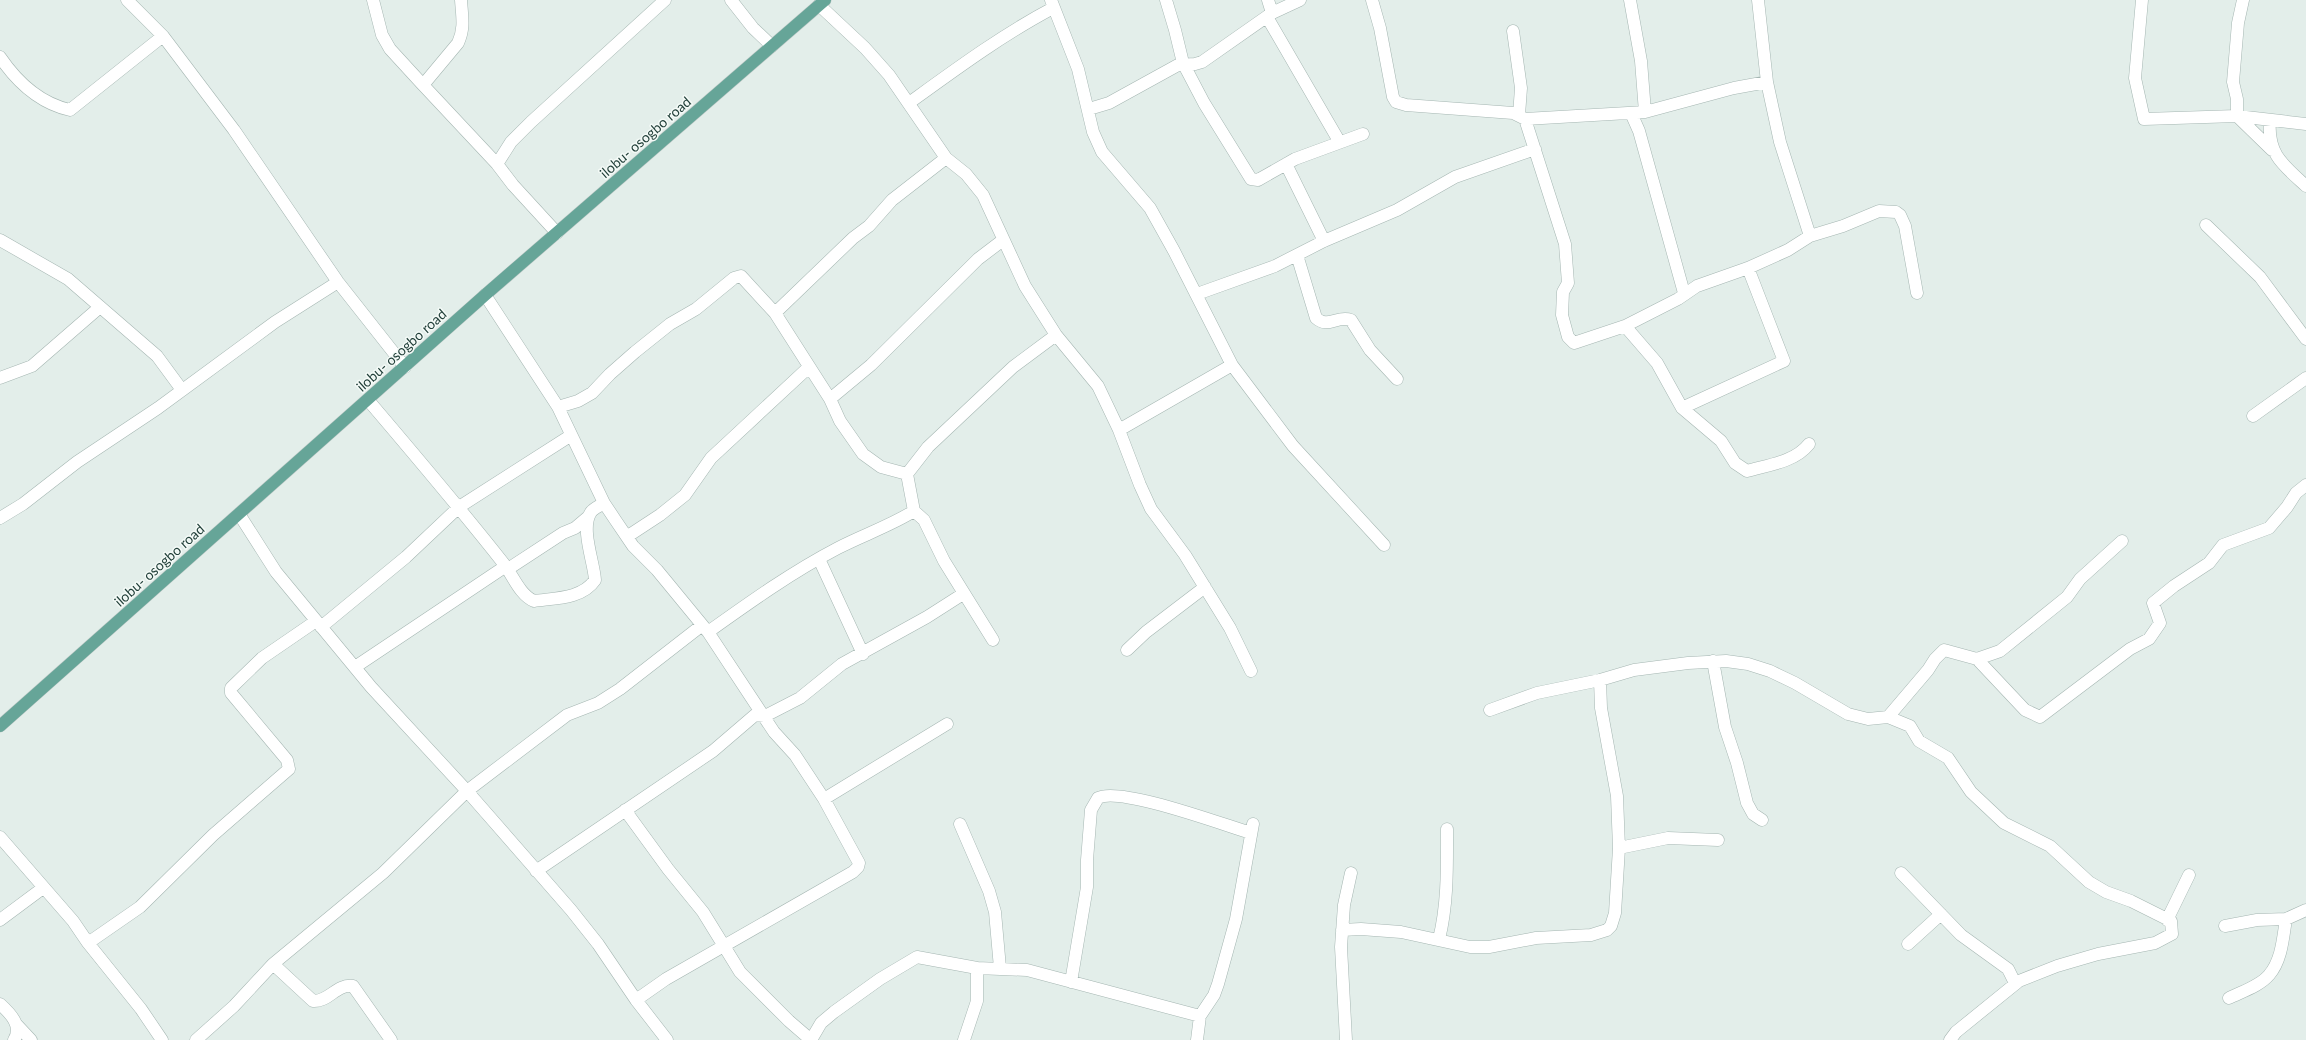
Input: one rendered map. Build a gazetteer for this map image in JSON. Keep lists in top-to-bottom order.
{
  "streets": {
    "main road": ["ilobu- osogbo road"]
  }
}
